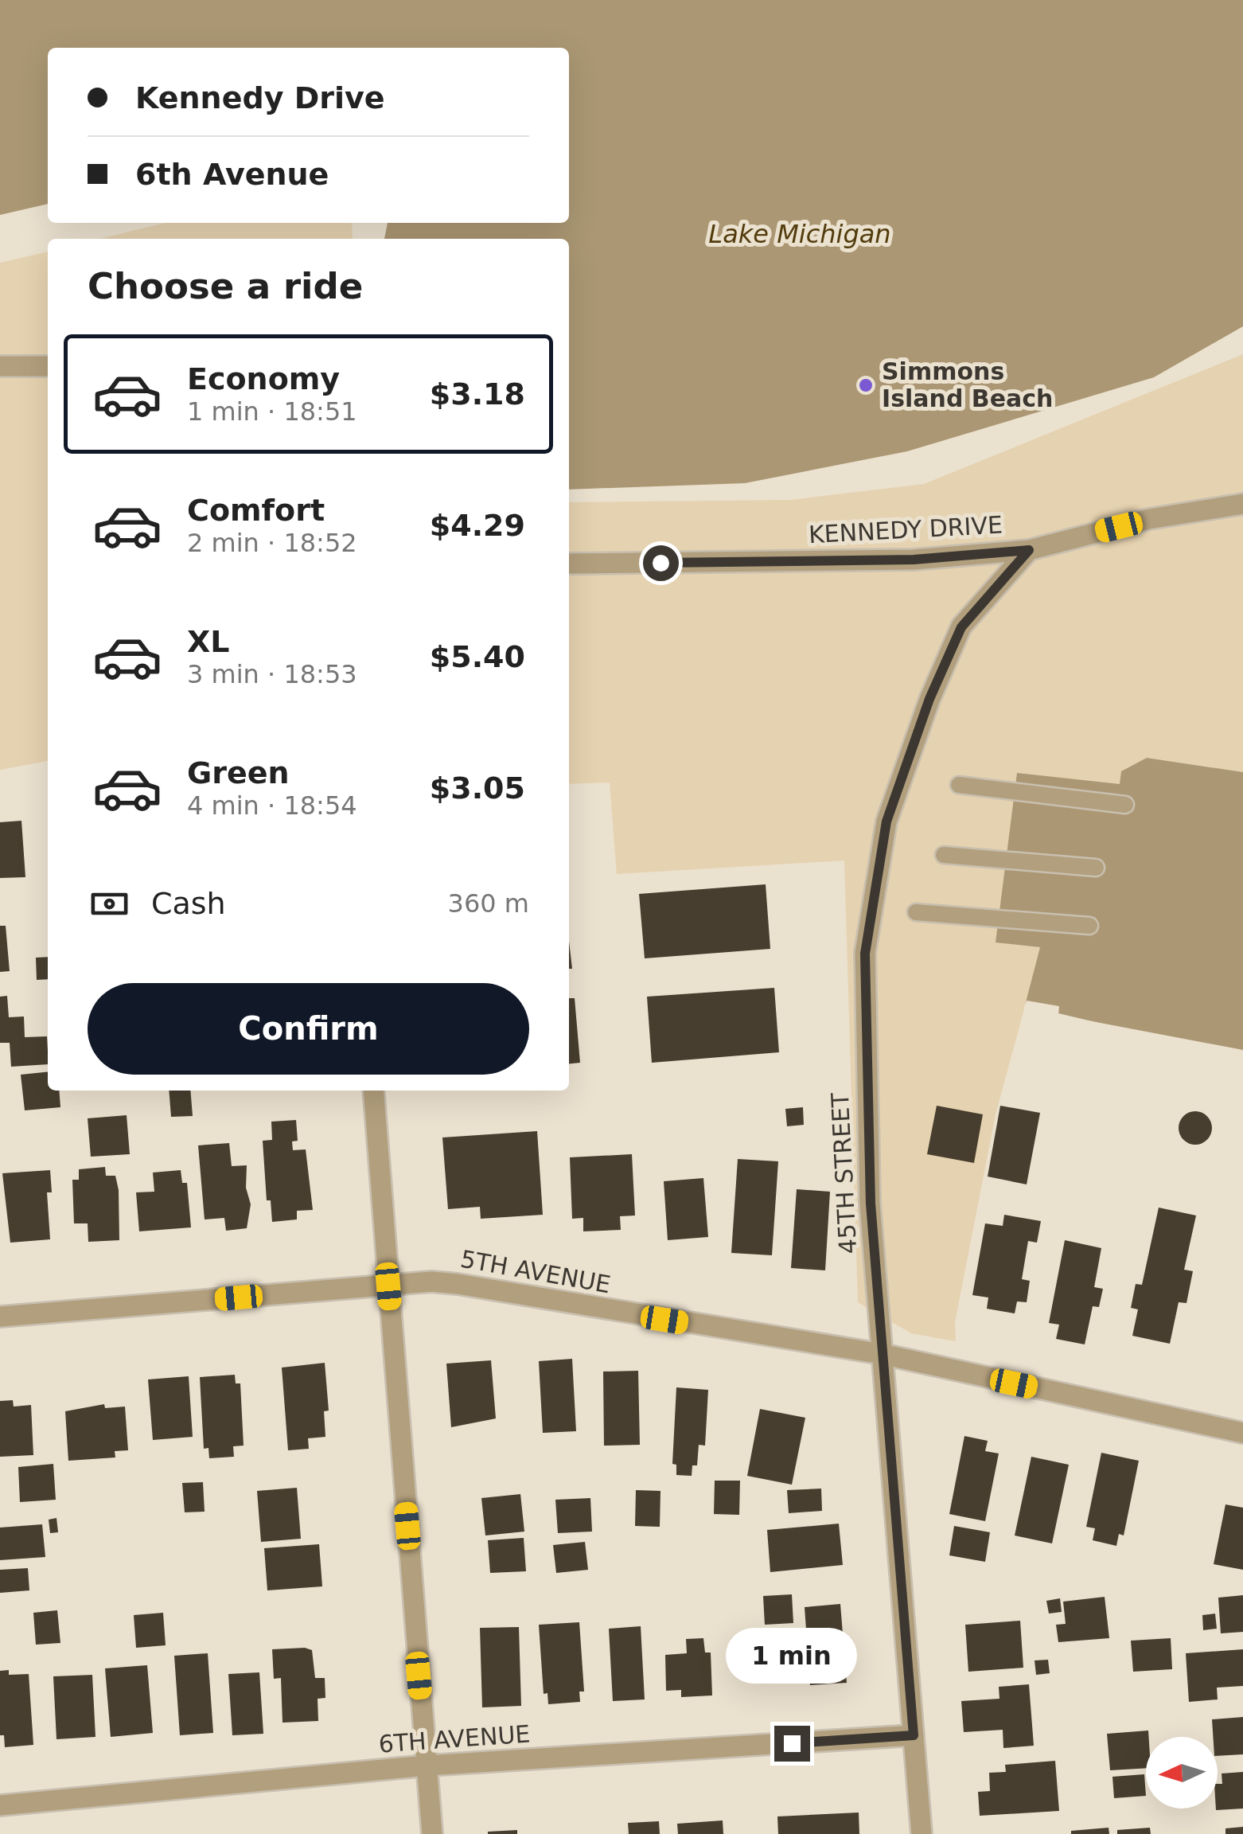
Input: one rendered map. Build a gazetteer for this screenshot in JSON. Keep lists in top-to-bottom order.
{
  "streets": {
    "street": [
      "KENNEDY DRIVE",
      "45TH STREET",
      "5TH AVENUE",
      "6TH AVENUE"
    ]
  },
  "crossings": [
    ["KENNEDY DRIVE", "45TH STREET"],
    ["45TH STREET", "5TH AVENUE"],
    ["45TH STREET", "6TH AVENUE"]
  ],
  "water": ["Lake Michigan"],
  "places": ["Simmons Island Beach"],
  "north": "left",
  "page": {
    "banner": ["Kennedy Drive", "6th Avenue"],
    "heading": "Choose a ride",
    "list": [
      {
        "name": "Economy",
        "note": "1 min · 18:51",
        "value": "$3.18"
      },
      {
        "name": "Comfort",
        "note": "2 min · 18:52",
        "value": "$4.29"
      },
      {
        "name": "XL",
        "note": "3 min · 18:53",
        "value": "$5.40"
      },
      {
        "name": "Green",
        "note": "4 min · 18:54",
        "value": "$3.05"
      }
    ],
    "pay": ["Cash", "360 m"],
    "buttons": "Confirm",
    "bubble": "1 min"
  }
}
